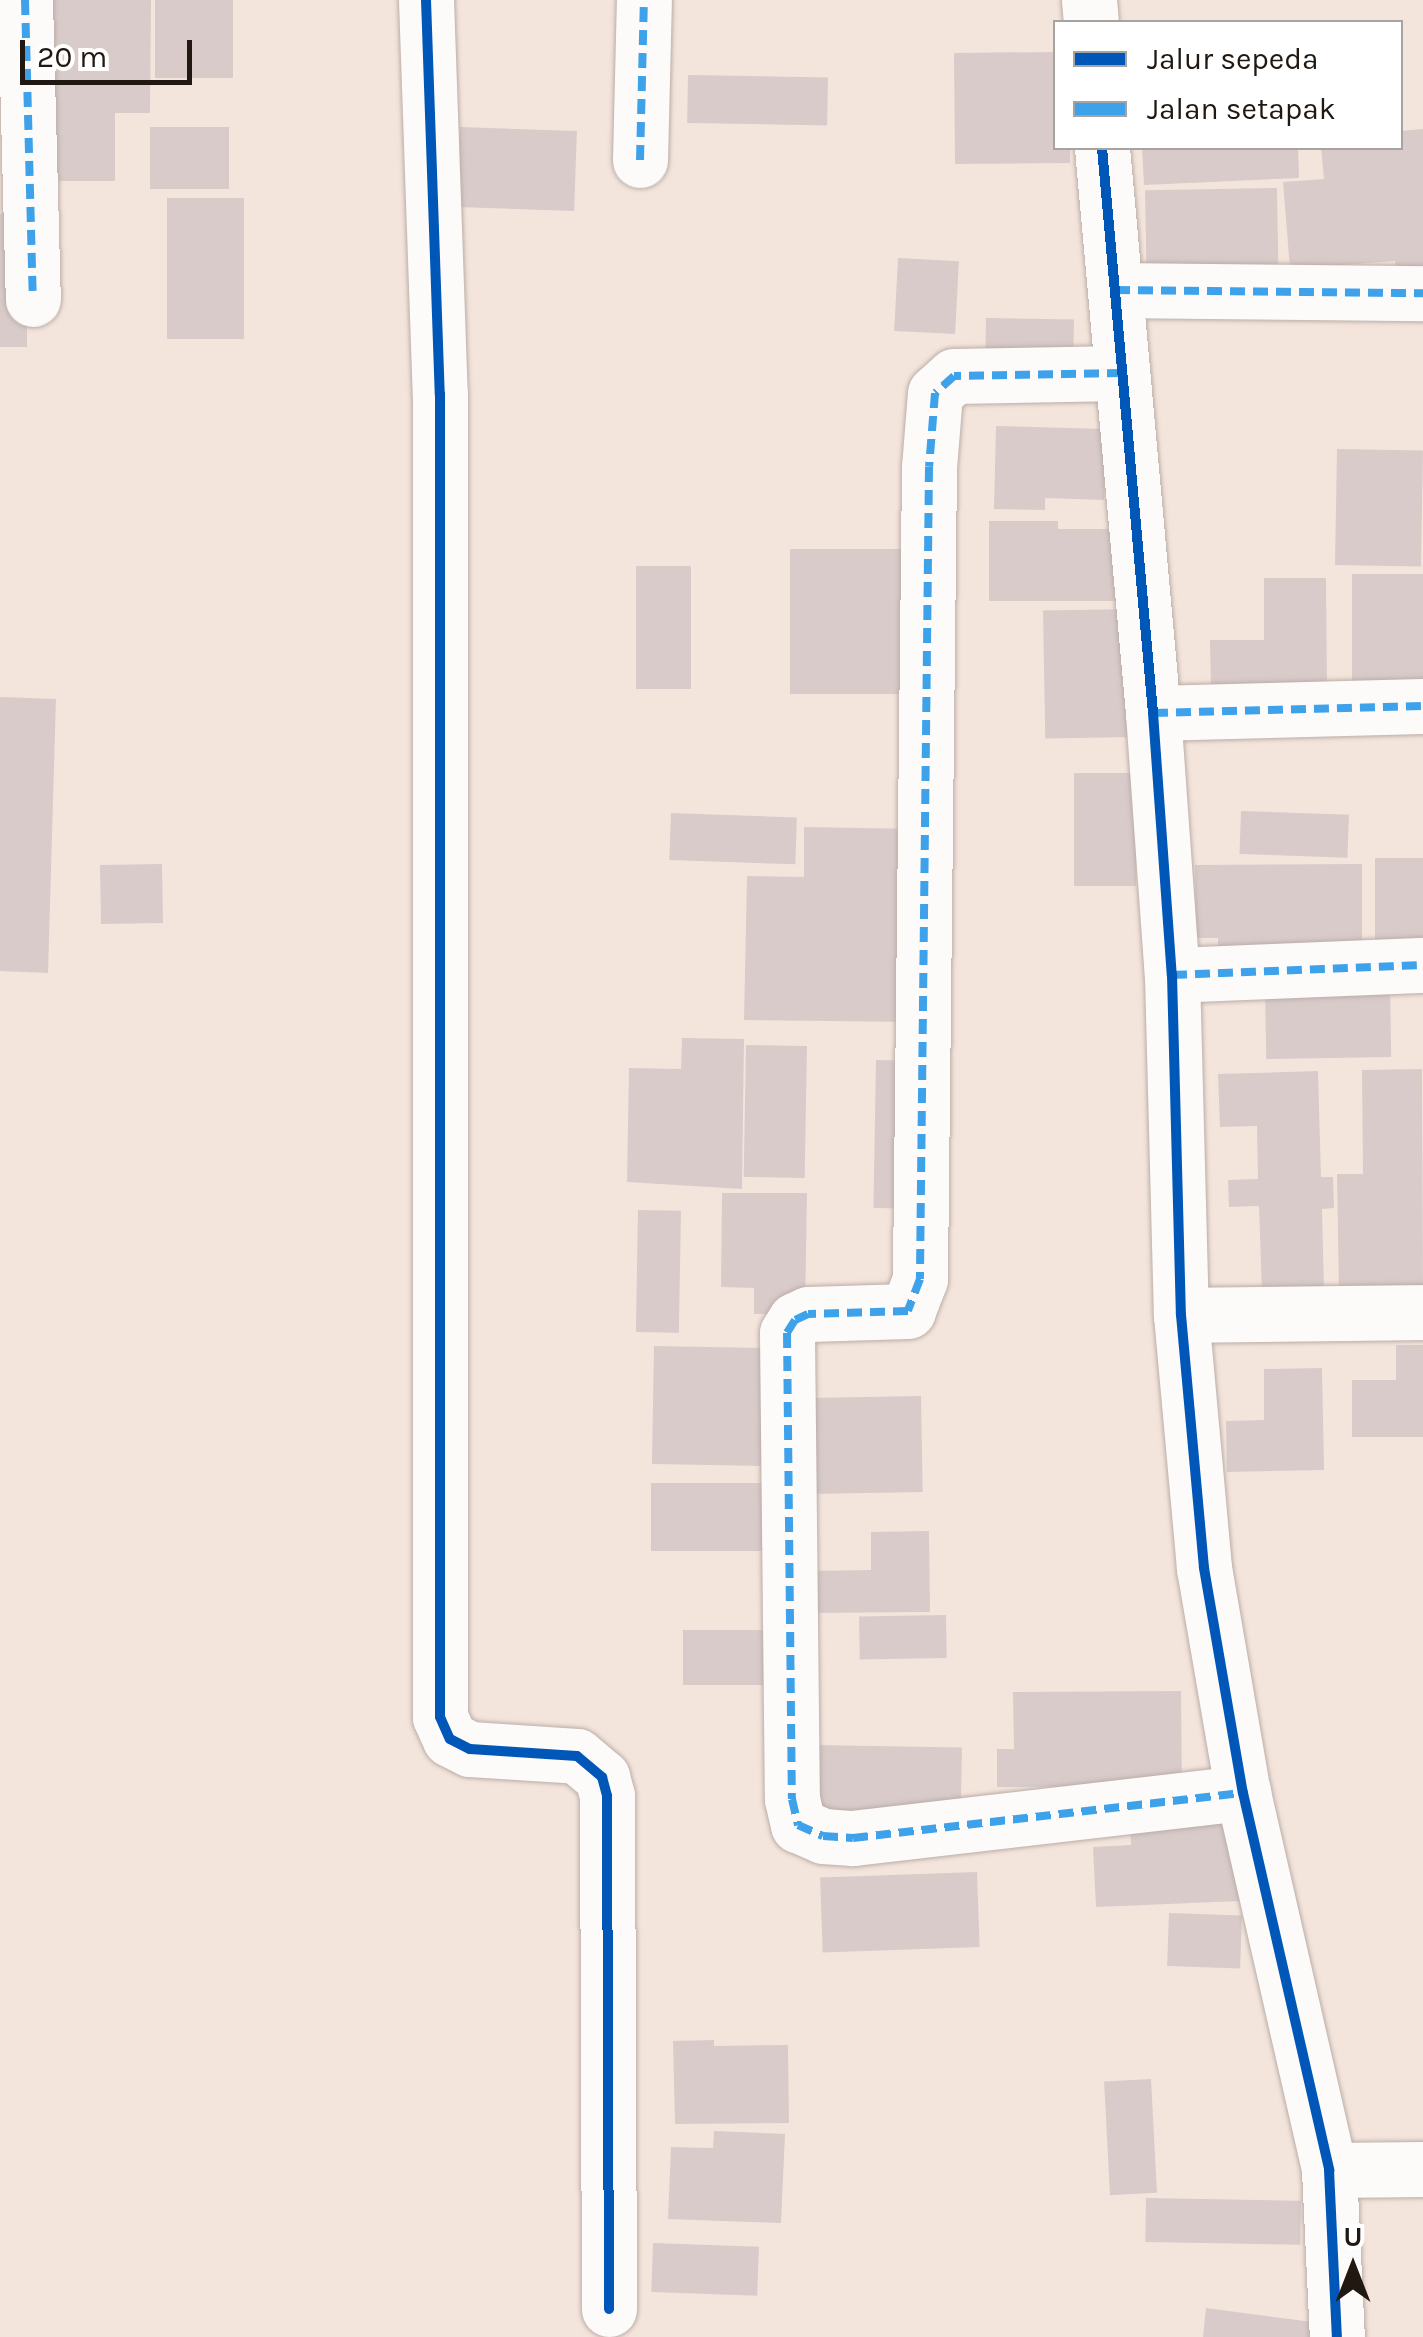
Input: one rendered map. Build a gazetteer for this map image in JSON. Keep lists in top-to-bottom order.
{
  "legend": ["Jalur sepeda", "Jalan setapak"],
  "scale_bar": "20 m",
  "north": "top"
}
